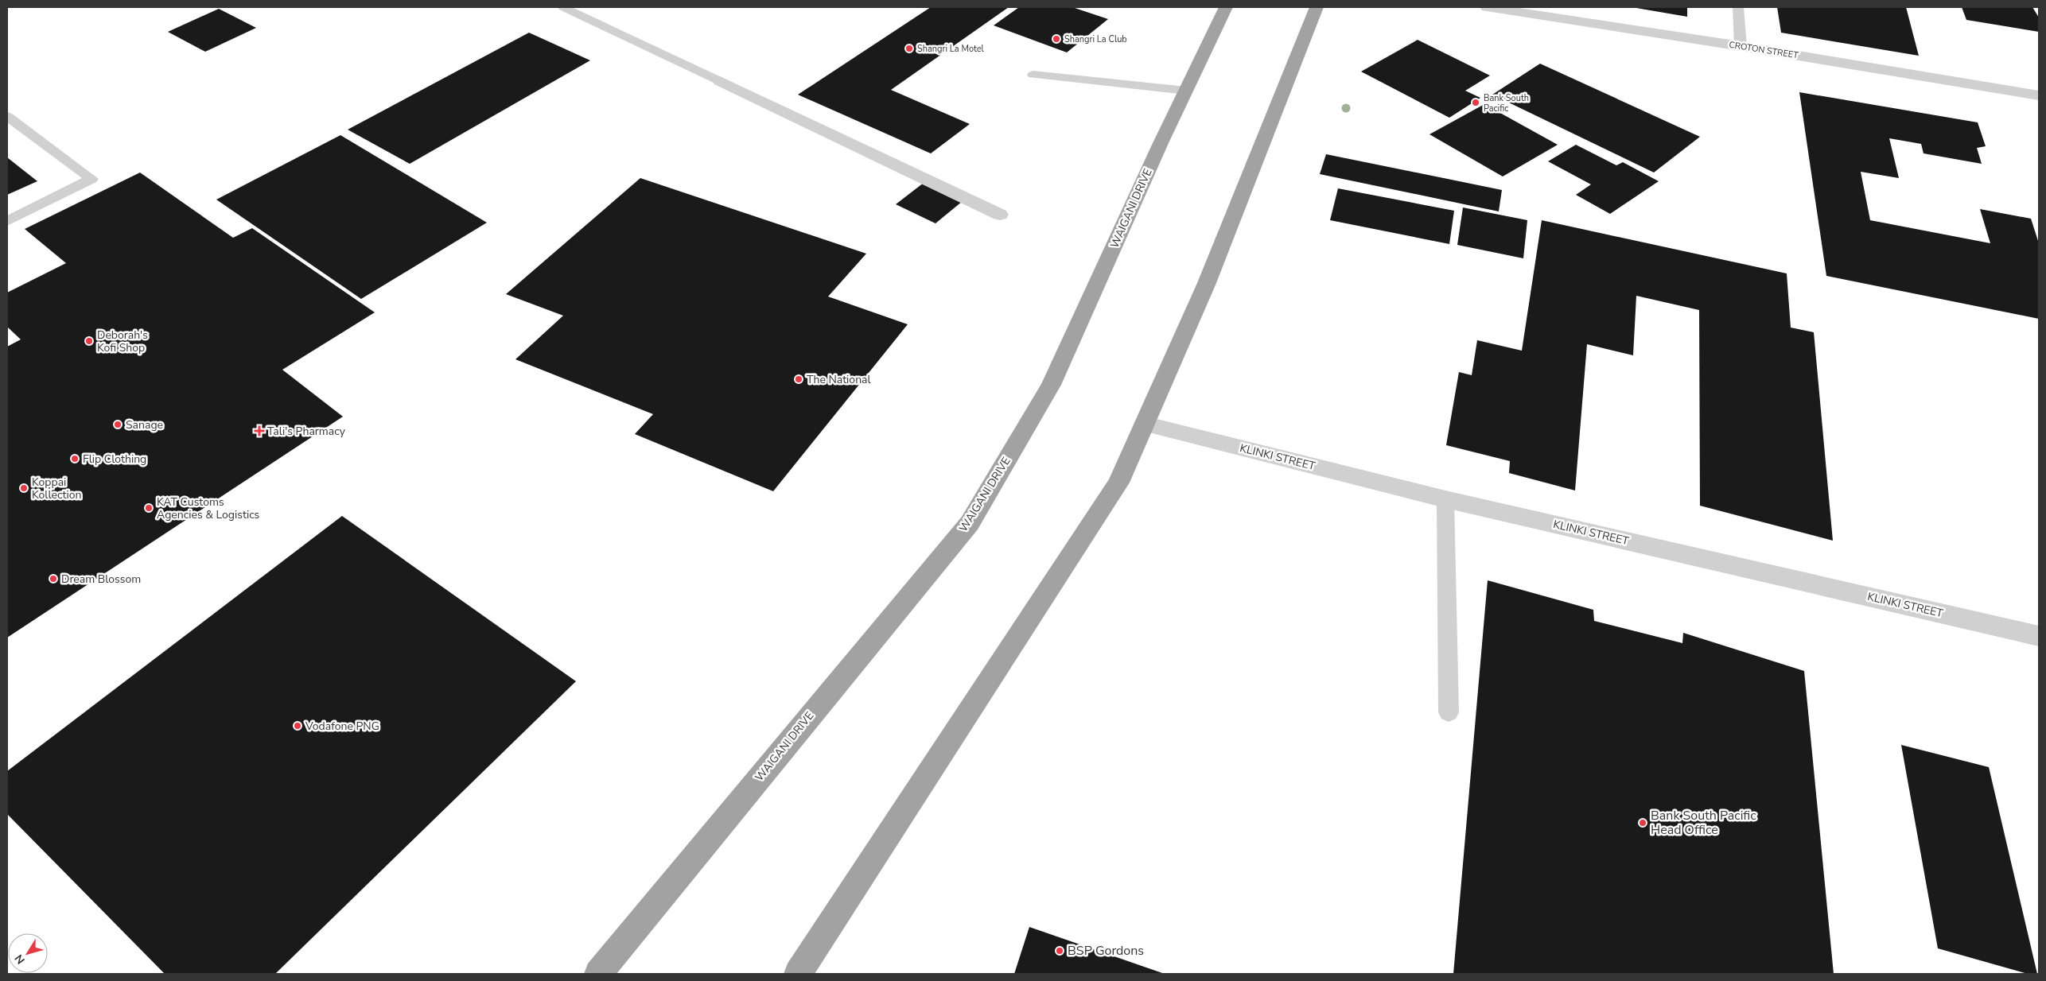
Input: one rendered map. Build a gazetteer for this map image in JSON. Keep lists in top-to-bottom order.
{
  "streets": {
    "highway": ["WAIGANI DRIVE"],
    "street": ["CROTON STREET", "KLINKI STREET"]
  },
  "places": {
    "other": [
      "Shangri La Club",
      "Shangri La Motel",
      "Bank South Pacific",
      "Deborah's Kofi Shop",
      "The National",
      "Sanage",
      "Flip Clothing",
      "Koppai Kollection",
      "KAT Customs Agencies & Logistics",
      "Dream Blossom",
      "Vodafone PNG",
      "Bank South Pacific Head Office",
      "BSP Gordons"
    ],
    "health": ["Tali's Pharmacy"]
  },
  "north": "bottom left"
}
